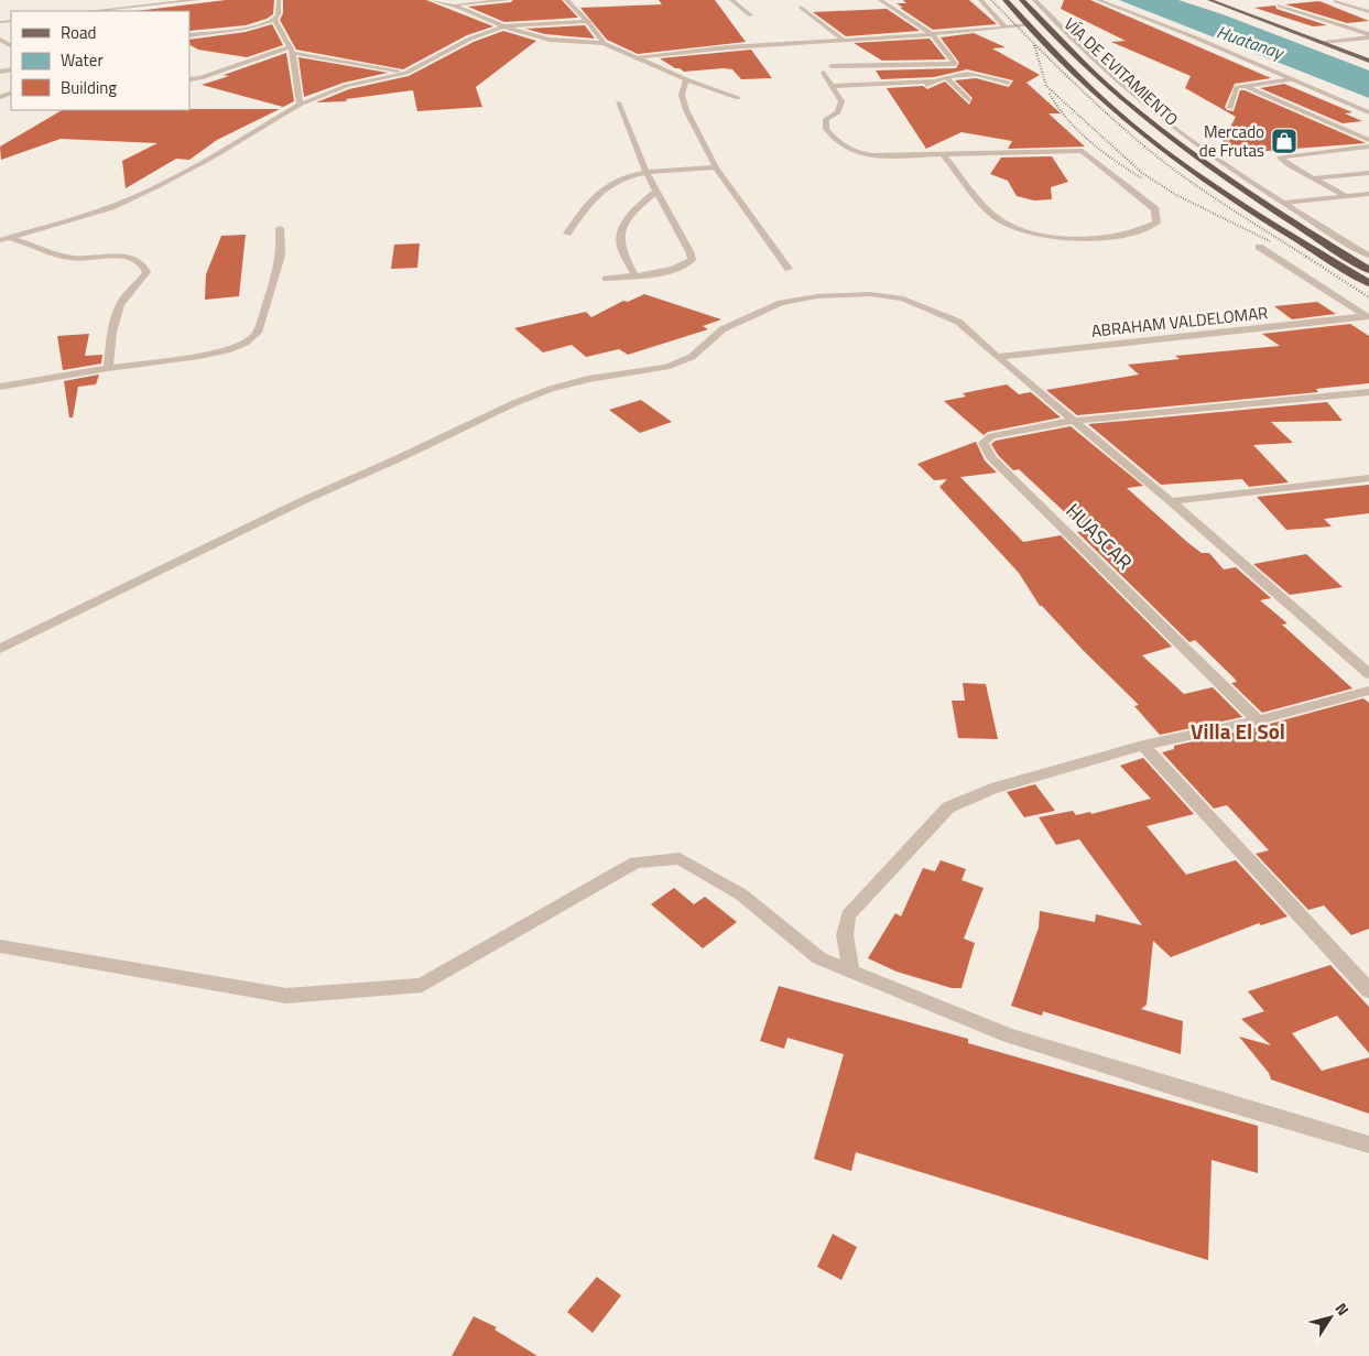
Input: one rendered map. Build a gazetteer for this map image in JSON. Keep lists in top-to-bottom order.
{
  "streets": {
    "highway": ["VÍA DE EVITAMIENTO"],
    "street": ["ABRAHAM VALDELOMAR", "HUASCAR"]
  },
  "districts": ["Villa El Sol"],
  "water": ["Huatanay"],
  "places": {
    "shop": ["Mercado de Frutas"]
  },
  "legend": ["Road", "Water", "Building"],
  "north": "top right"
}
